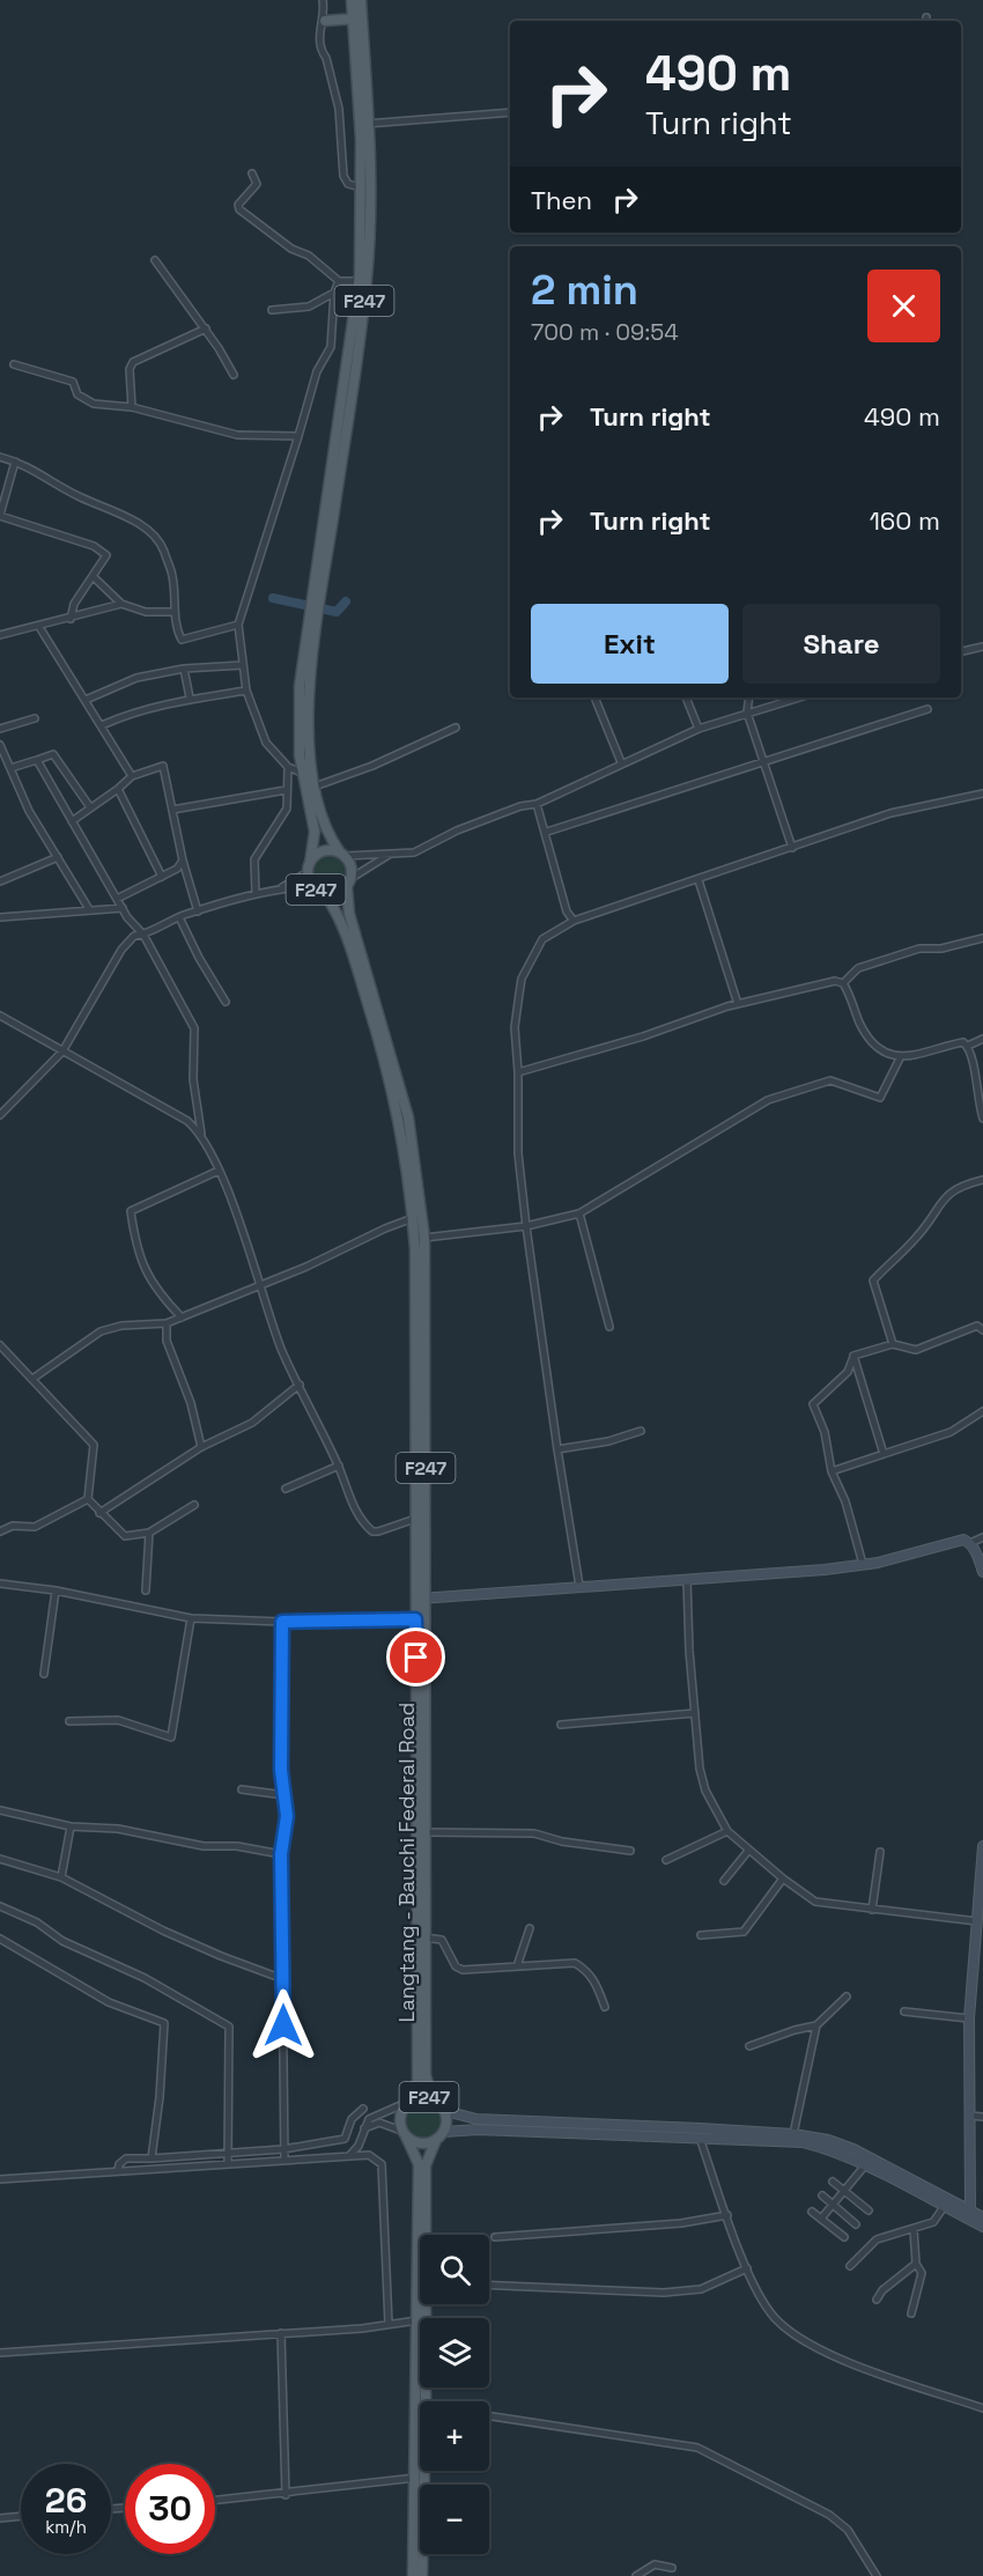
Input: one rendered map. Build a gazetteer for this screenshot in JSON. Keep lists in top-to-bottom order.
{
  "streets": {
    "main road": ["F247", "Langtang - Bauchi Federal Road"]
  },
  "crossings": [
    ["F247", "Langtang - Bauchi Federal Road"]
  ],
  "page": {
    "turn": ["490 m", "Turn right"],
    "then": "Then",
    "heading": ["2 min", "700 m · 09:54"],
    "list": [
      {
        "name": "Turn right",
        "value": "490 m"
      },
      {
        "name": "Turn right",
        "value": "160 m"
      }
    ],
    "buttons": ["Exit", "Share"],
    "map_buttons": ["+", "−"],
    "speed": "26 km/h",
    "limit": "30"
  }
}
